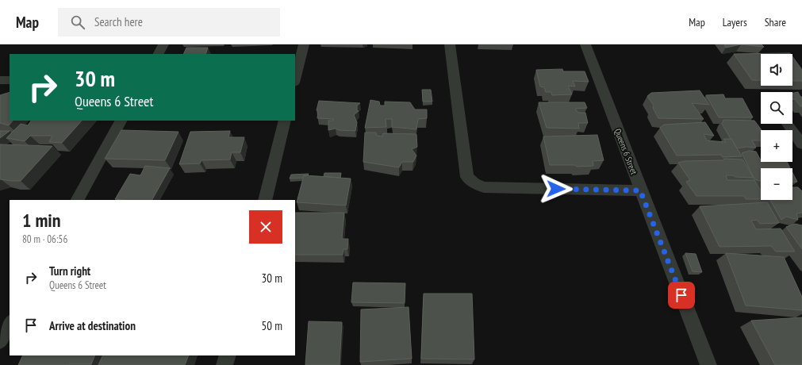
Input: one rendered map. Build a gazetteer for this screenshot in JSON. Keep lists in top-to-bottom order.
{
  "streets": {
    "street": ["Queens 6 Street"]
  },
  "page": {
    "header": "Map",
    "search": "Search here",
    "nav": ["Map", "Layers", "Share"],
    "map_buttons": ["+", "−"],
    "turn": ["30 m", "Queens 6 Street"],
    "heading": ["1 min", "80 m · 06:56"],
    "list": [
      {
        "name": "Turn right",
        "note": "Queens 6 Street",
        "value": "30 m"
      },
      {
        "name": "Arrive at destination",
        "value": "50 m"
      }
    ]
  }
}
